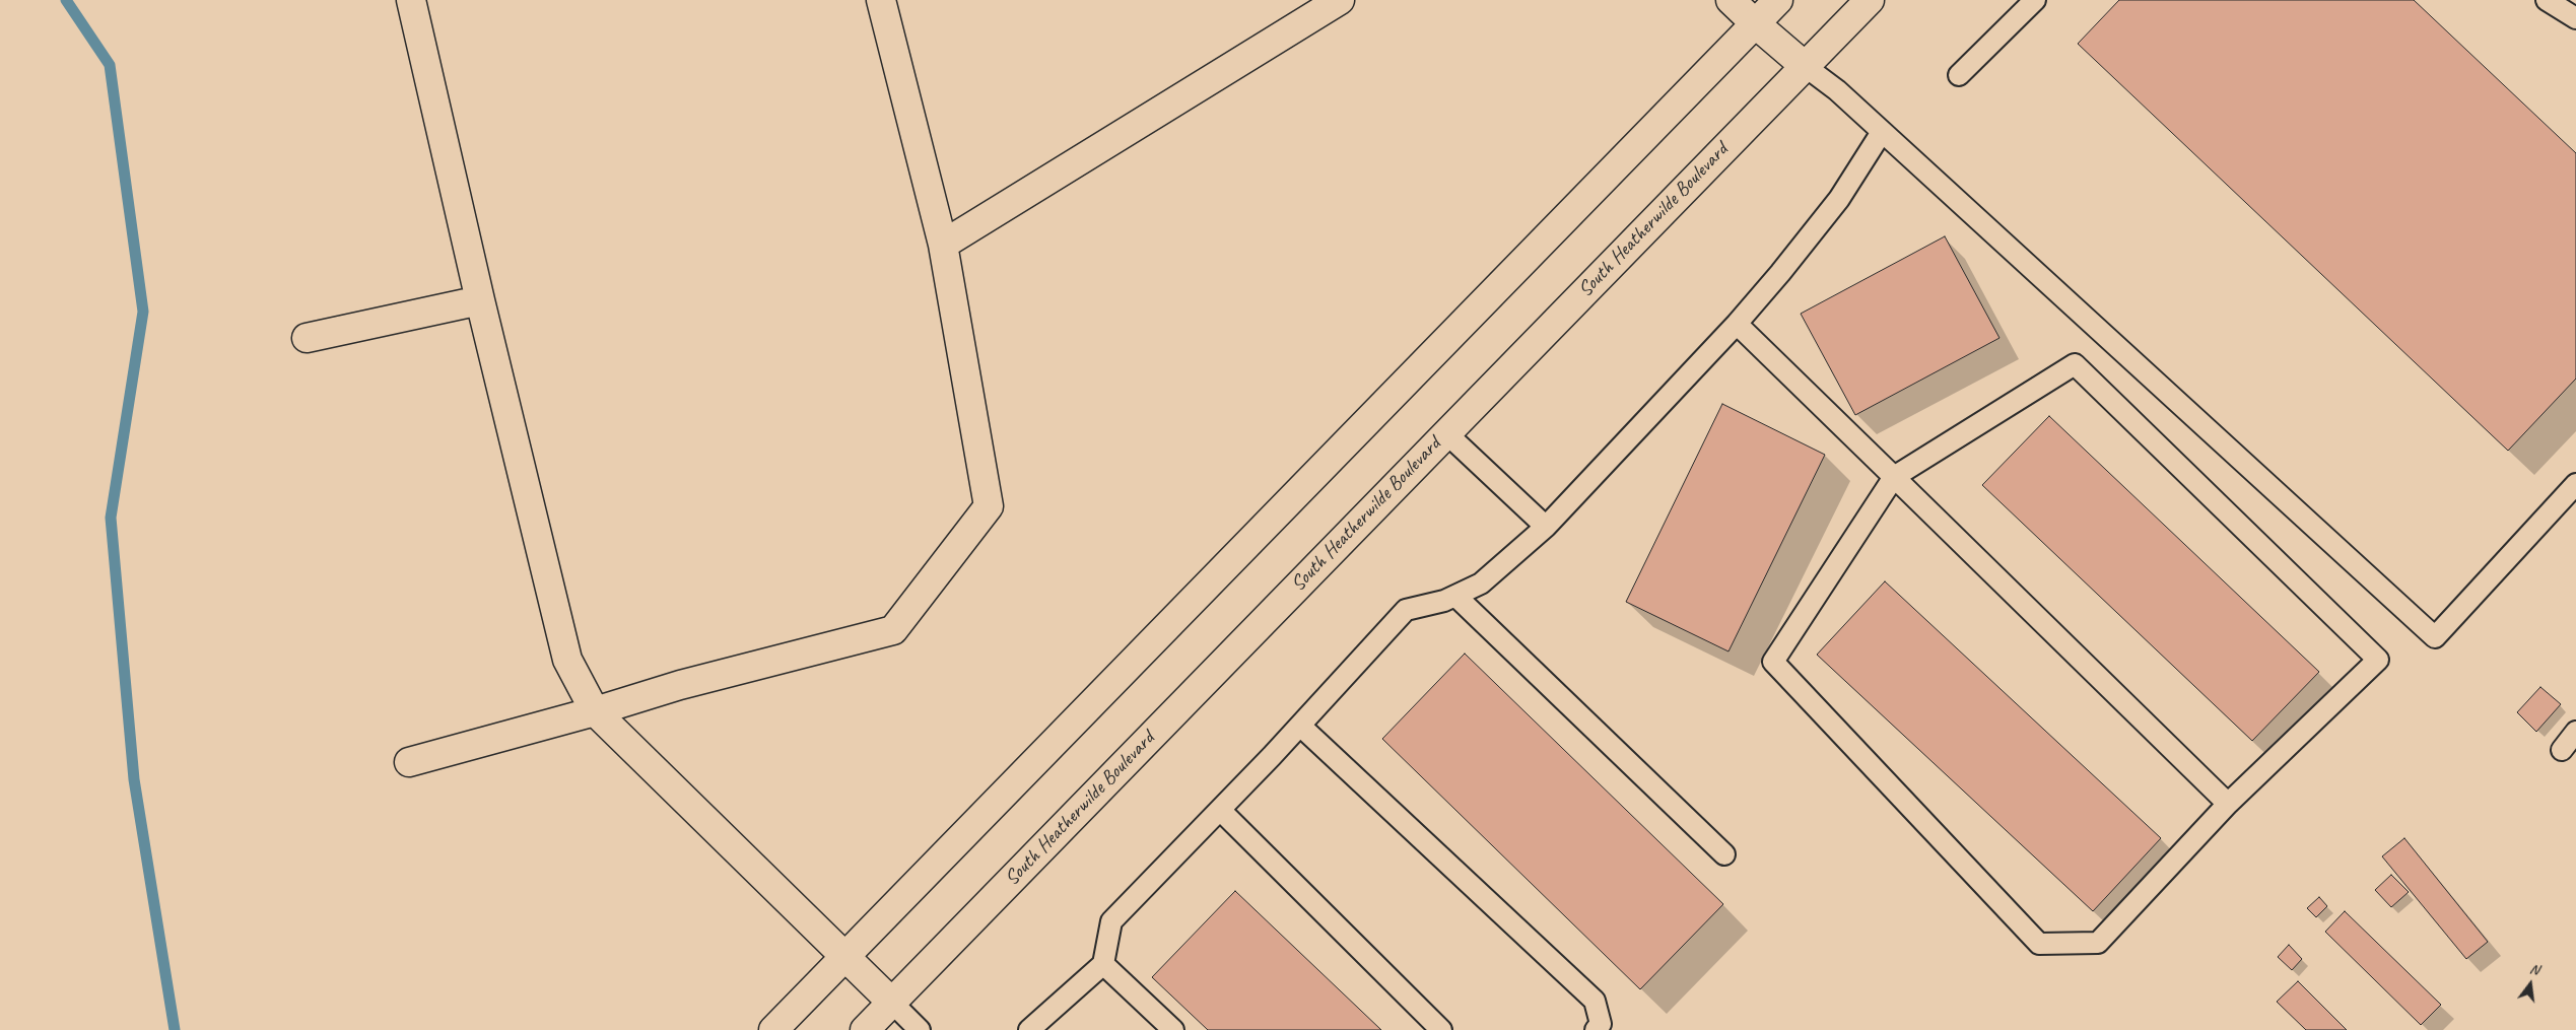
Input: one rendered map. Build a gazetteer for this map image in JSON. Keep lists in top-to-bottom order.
{
  "streets": {
    "main road": ["South Heatherwilde Boulevard"]
  },
  "north": "top"
}
